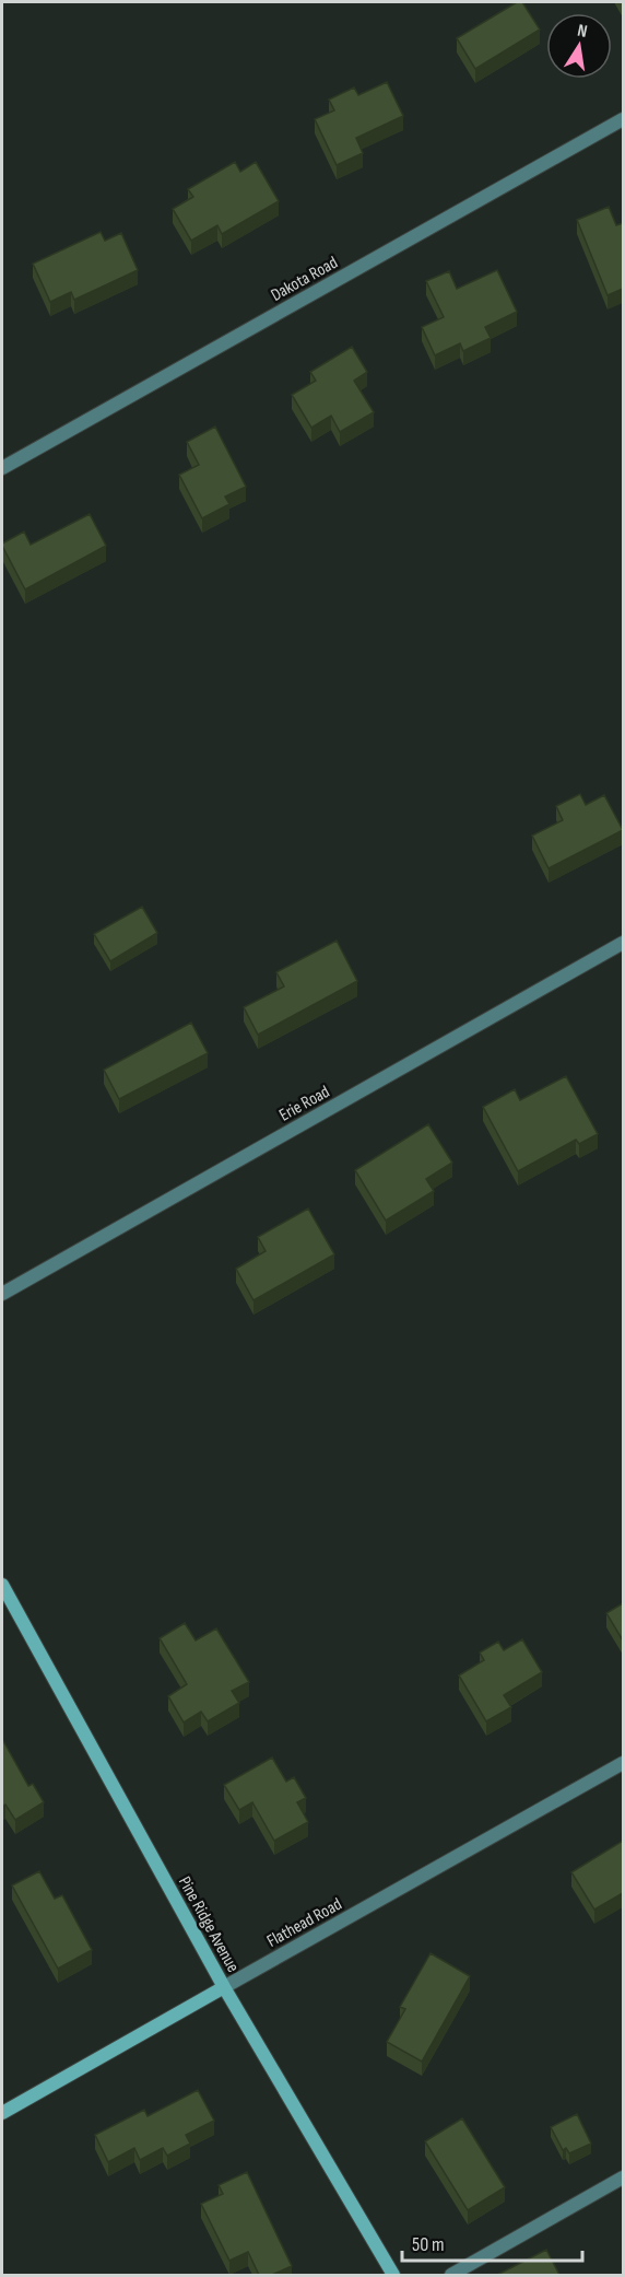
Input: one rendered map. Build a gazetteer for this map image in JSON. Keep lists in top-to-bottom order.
{
  "streets": {
    "street": [
      "Dakota Road",
      "Erie Road",
      "Flathead Road",
      "Pine Ridge Avenue"
    ]
  },
  "crossings": [
    ["Flathead Road", "Pine Ridge Avenue"]
  ],
  "scale_bar": "50 m",
  "north": "top"
}
